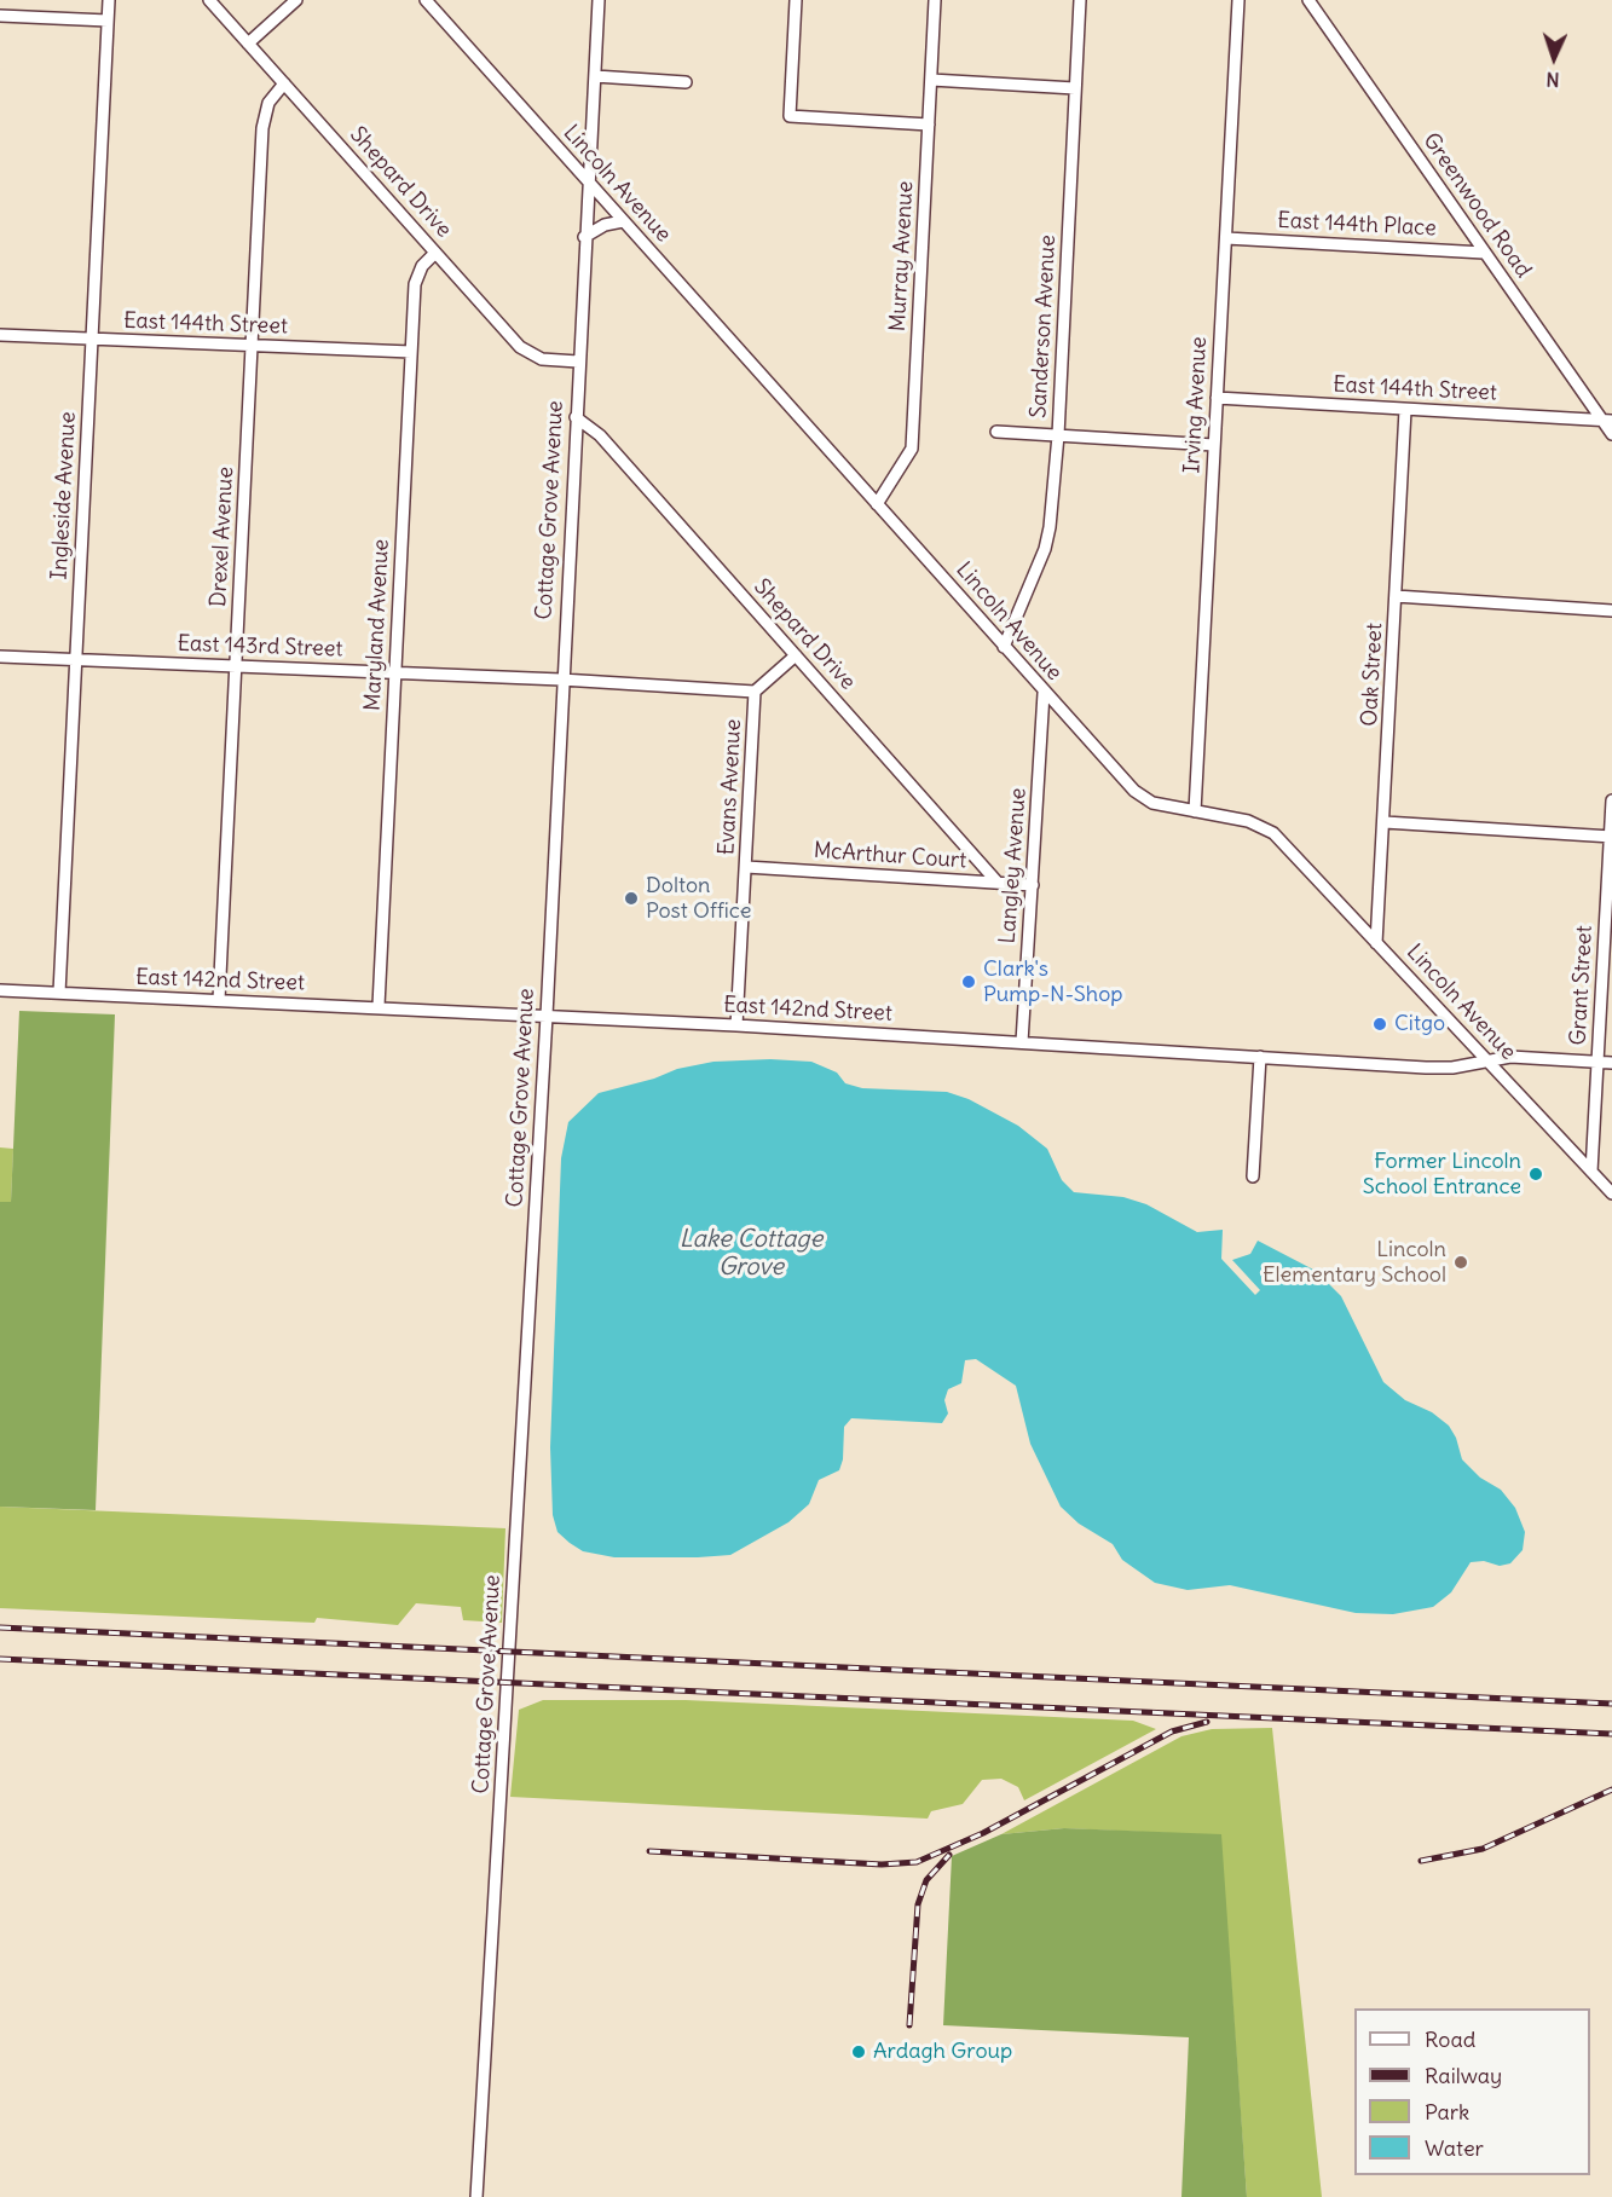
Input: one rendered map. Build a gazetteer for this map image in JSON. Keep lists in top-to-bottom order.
{
  "streets": {
    "street": [
      "Shepard Drive",
      "Lincoln Avenue",
      "Greenwood Road",
      "East 144th Place",
      "Murray Avenue",
      "East 144th Street",
      "Sanderson Avenue",
      "Irving Avenue",
      "Ingleside Avenue",
      "Cottage Grove Avenue",
      "Drexel Avenue",
      "Maryland Avenue",
      "East 143rd Street",
      "Oak Street",
      "Evans Avenue",
      "McArthur Court",
      "Langley Avenue",
      "East 142nd Street",
      "Grant Street"
    ]
  },
  "crossings": [
    ["Shepard Drive", "Cottage Grove Avenue"],
    ["Shepard Drive", "Drexel Avenue"],
    ["Shepard Drive", "Maryland Avenue"],
    ["Shepard Drive", "Evans Avenue"],
    ["Shepard Drive", "McArthur Court"],
    ["Lincoln Avenue", "Murray Avenue"],
    ["Lincoln Avenue", "Sanderson Avenue"],
    ["Lincoln Avenue", "Irving Avenue"],
    ["Lincoln Avenue", "Cottage Grove Avenue"],
    ["Lincoln Avenue", "Oak Street"],
    ["Lincoln Avenue", "Langley Avenue"],
    ["Lincoln Avenue", "East 142nd Street"],
    ["Lincoln Avenue", "Grant Street"],
    ["Greenwood Road", "East 144th Place"],
    ["Greenwood Road", "East 144th Street"],
    ["East 144th Place", "Irving Avenue"],
    ["East 144th Street", "Irving Avenue"],
    ["East 144th Street", "Ingleside Avenue"],
    ["East 144th Street", "Drexel Avenue"],
    ["East 144th Street", "Maryland Avenue"],
    ["East 144th Street", "Oak Street"],
    ["Ingleside Avenue", "East 143rd Street"],
    ["Ingleside Avenue", "East 142nd Street"],
    ["Cottage Grove Avenue", "East 143rd Street"],
    ["Cottage Grove Avenue", "East 142nd Street"],
    ["Drexel Avenue", "East 143rd Street"],
    ["Drexel Avenue", "East 142nd Street"],
    ["Maryland Avenue", "East 143rd Street"],
    ["Maryland Avenue", "East 142nd Street"],
    ["East 143rd Street", "Evans Avenue"],
    ["Evans Avenue", "McArthur Court"],
    ["Evans Avenue", "East 142nd Street"],
    ["McArthur Court", "Langley Avenue"],
    ["Langley Avenue", "East 142nd Street"],
    ["East 142nd Street", "Grant Street"]
  ],
  "water": ["Lake Cottage Grove"],
  "places": [
    "Dolton Post Office",
    "Clark's Pump-N-Shop",
    "Citgo",
    "Former Lincoln School Entrance",
    "Lincoln Elementary School",
    "Ardagh Group"
  ],
  "legend": [
    "Road",
    "Railway",
    "Park",
    "Water"
  ],
  "north": "bottom"
}
